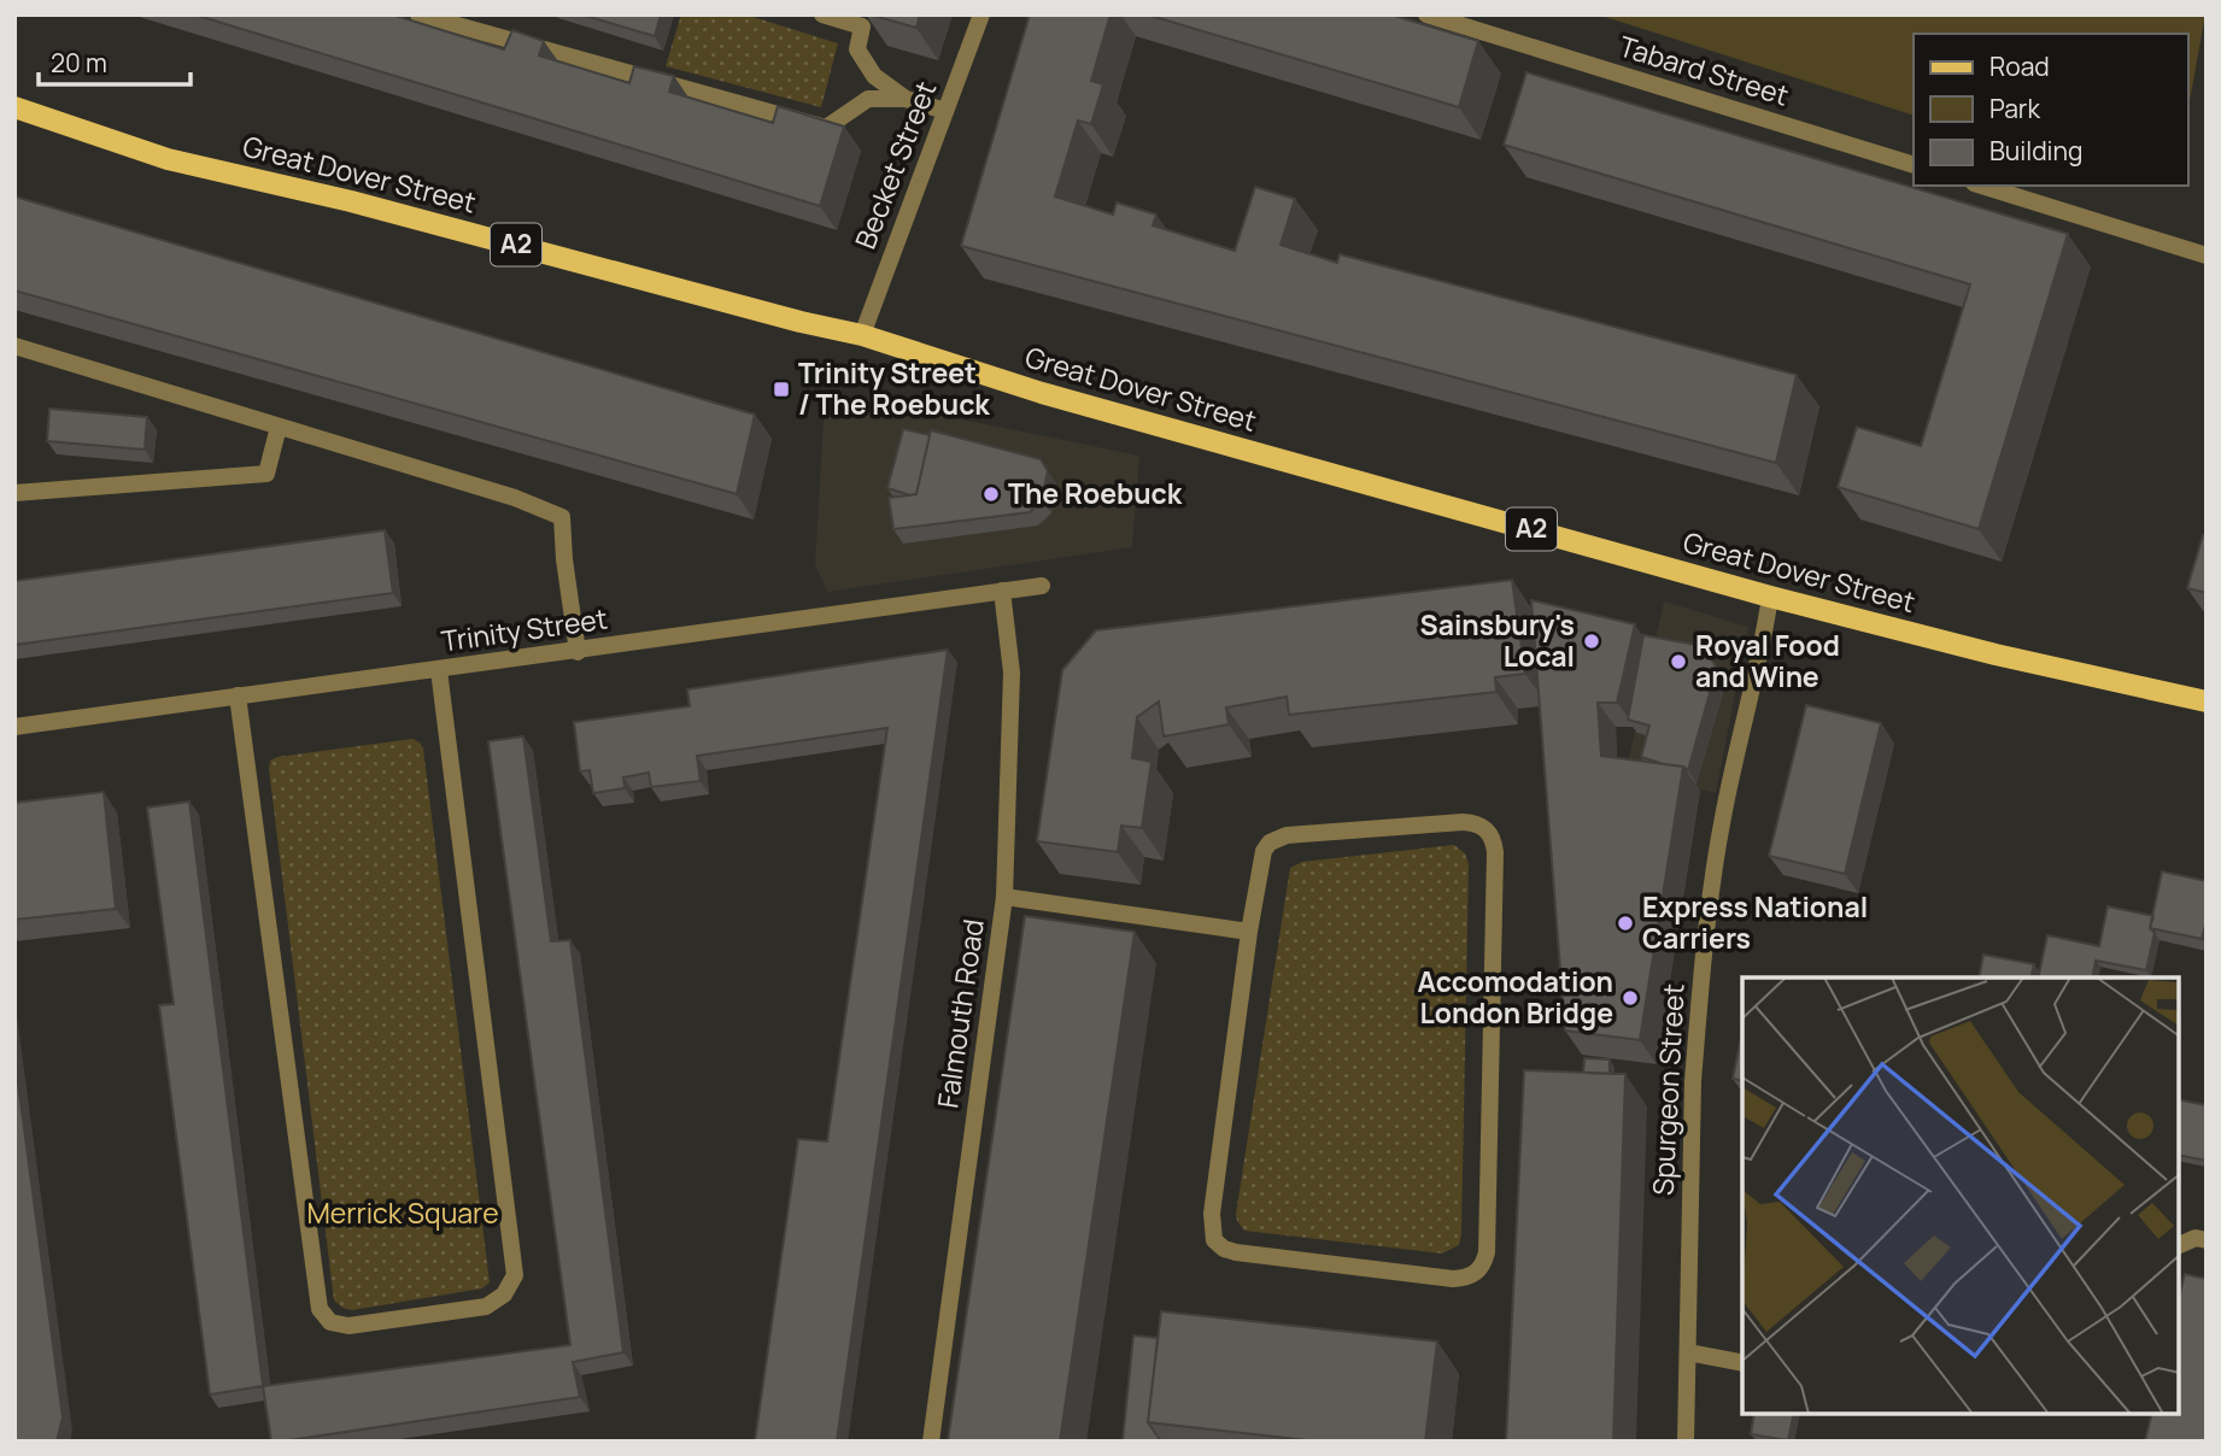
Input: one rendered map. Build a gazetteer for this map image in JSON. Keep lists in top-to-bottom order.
{
  "streets": {
    "main road": ["Great Dover Street", "A2"],
    "street": [
      "Tabard Street",
      "Becket Street",
      "Trinity Street",
      "Falmouth Road",
      "Spurgeon Street"
    ]
  },
  "crossings": [
    ["Becket Street", "Great Dover Street"],
    ["Great Dover Street", "Spurgeon Street"],
    ["Trinity Street", "Falmouth Road"]
  ],
  "parks": ["Merrick Square"],
  "places": {
    "transit": ["Trinity Street / The Roebuck"],
    "other": [
      "The Roebuck",
      "Sainsbury's Local",
      "Royal Food and Wine",
      "Express National Carriers",
      "Accomodation London Bridge"
    ]
  },
  "legend": ["Road", "Park", "Building"],
  "scale_bar": "20 m"
}
